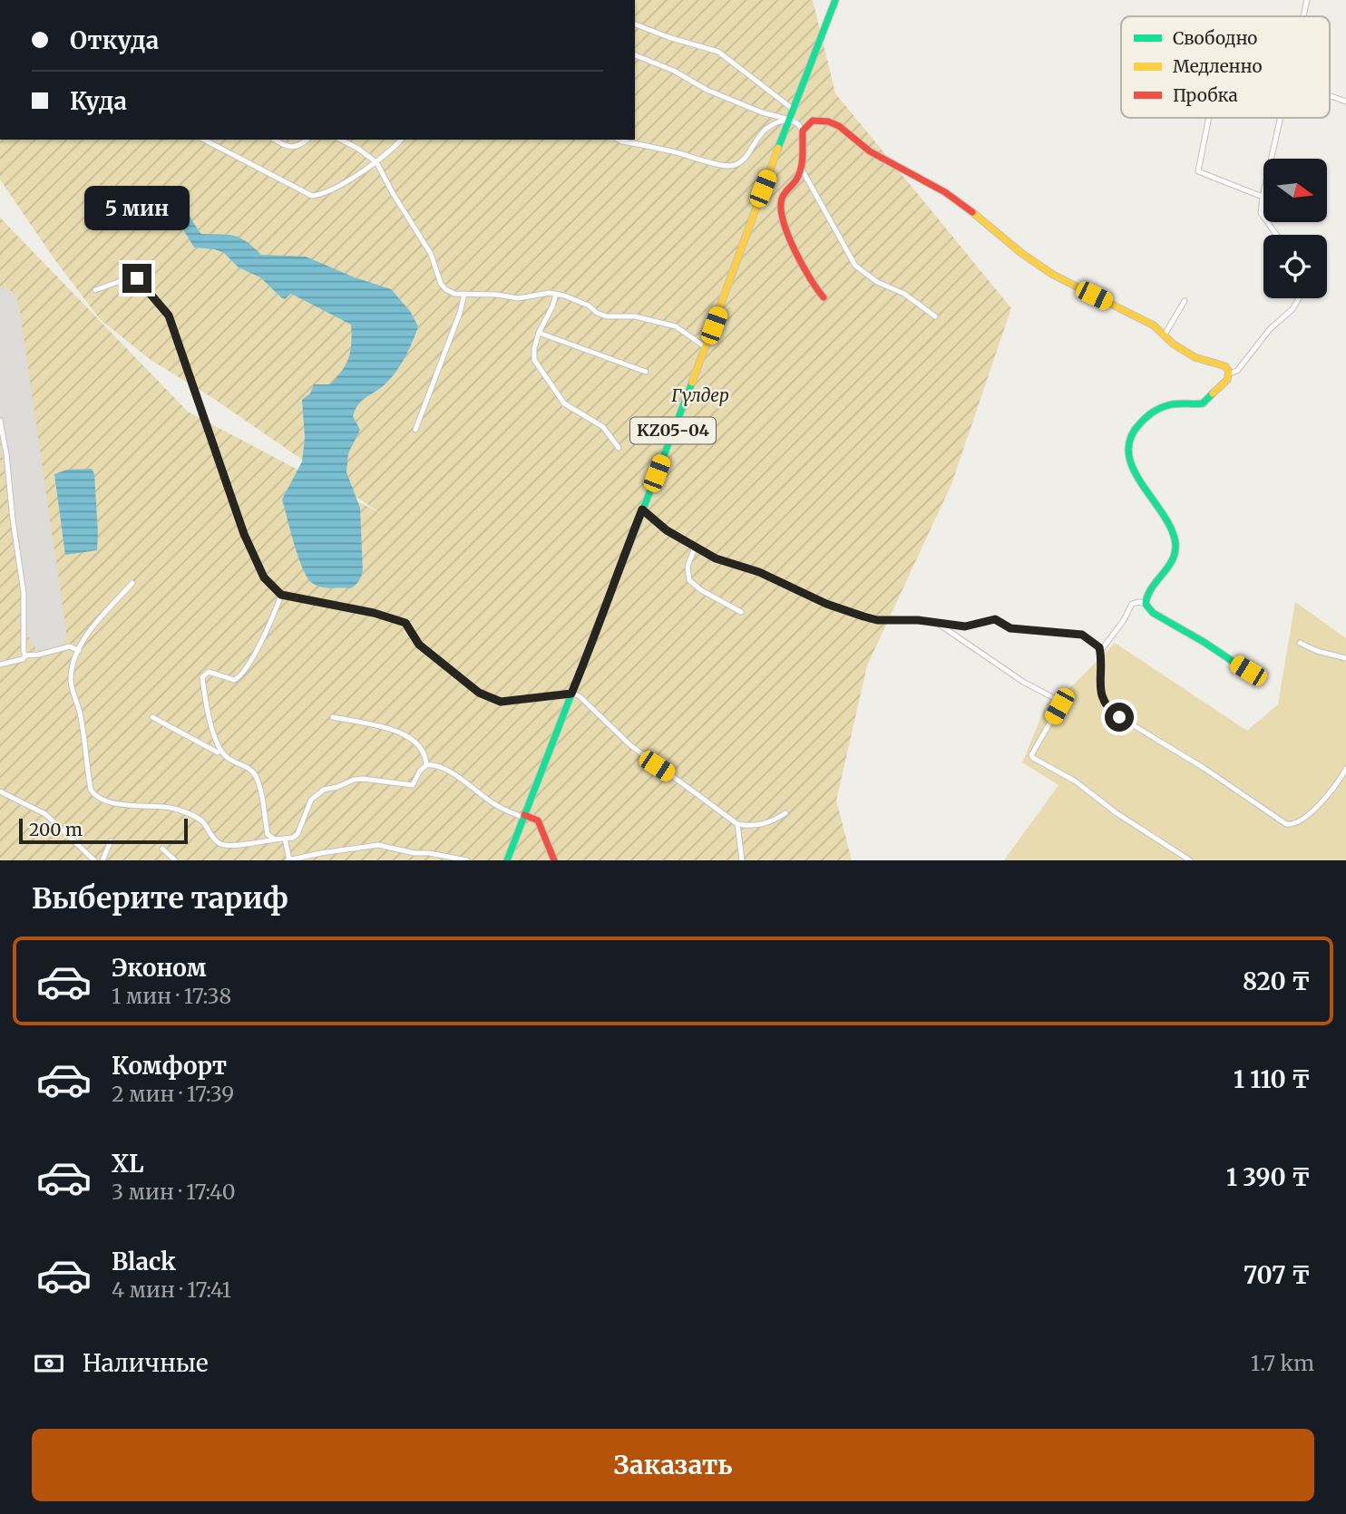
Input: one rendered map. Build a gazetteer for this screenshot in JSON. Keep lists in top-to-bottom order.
{
  "streets": {
    "street": ["KZ05-04"]
  },
  "parks": ["Гүлдер"],
  "legend": ["Свободно", "Медленно", "Пробка"],
  "scale_bar": "200 m",
  "north": "right",
  "page": {
    "banner": ["Откуда", "Куда"],
    "bubble": "5 мин",
    "scale": "200 m",
    "heading": "Выберите тариф",
    "list": [
      {
        "name": "Эконом",
        "note": "1 мин · 17:38",
        "value": "820 ₸"
      },
      {
        "name": "Комфорт",
        "note": "2 мин · 17:39",
        "value": "1 110 ₸"
      },
      {
        "name": "XL",
        "note": "3 мин · 17:40",
        "value": "1 390 ₸"
      },
      {
        "name": "Black",
        "note": "4 мин · 17:41",
        "value": "707 ₸"
      }
    ],
    "pay": ["Наличные", "1.7 km"],
    "buttons": "Заказать"
  }
}
